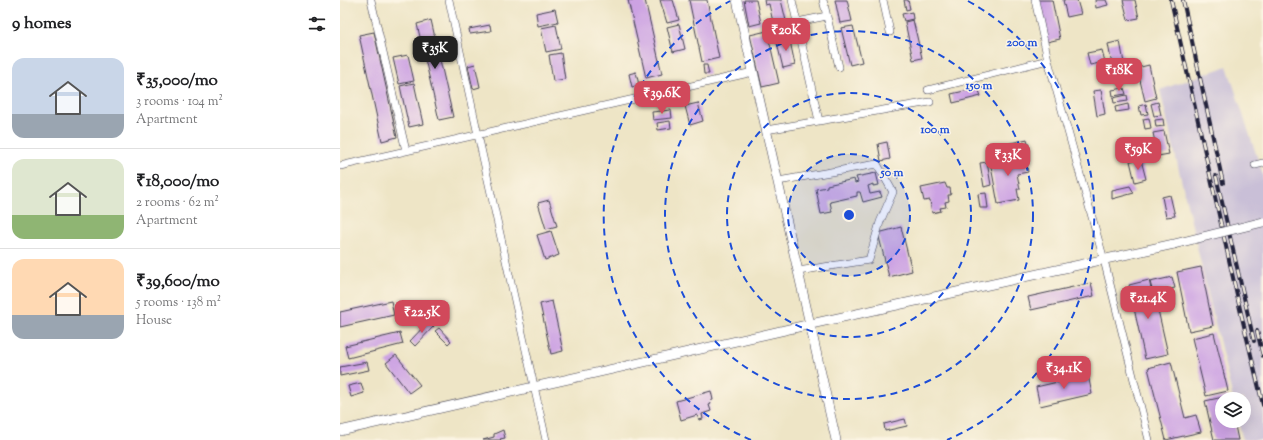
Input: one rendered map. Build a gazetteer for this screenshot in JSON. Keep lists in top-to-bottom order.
{
  "page": {
    "heading": "9 homes",
    "price": [
      "₹20K",
      "₹35K",
      "₹18K",
      "₹39.6K",
      "₹59K",
      "₹33K",
      "₹21.4K",
      "₹22.5K",
      "₹34.1K"
    ],
    "list": [
      {
        "name": "₹35,000/mo",
        "note": "3 rooms · 104 m² · Apartment"
      },
      {
        "name": "₹18,000/mo",
        "note": "2 rooms · 62 m² · Apartment"
      },
      {
        "name": "₹39,600/mo",
        "note": "5 rooms · 138 m² · House"
      }
    ]
  },
  "rings": [
    "200 m",
    "150 m",
    "100 m",
    "50 m"
  ]
}
